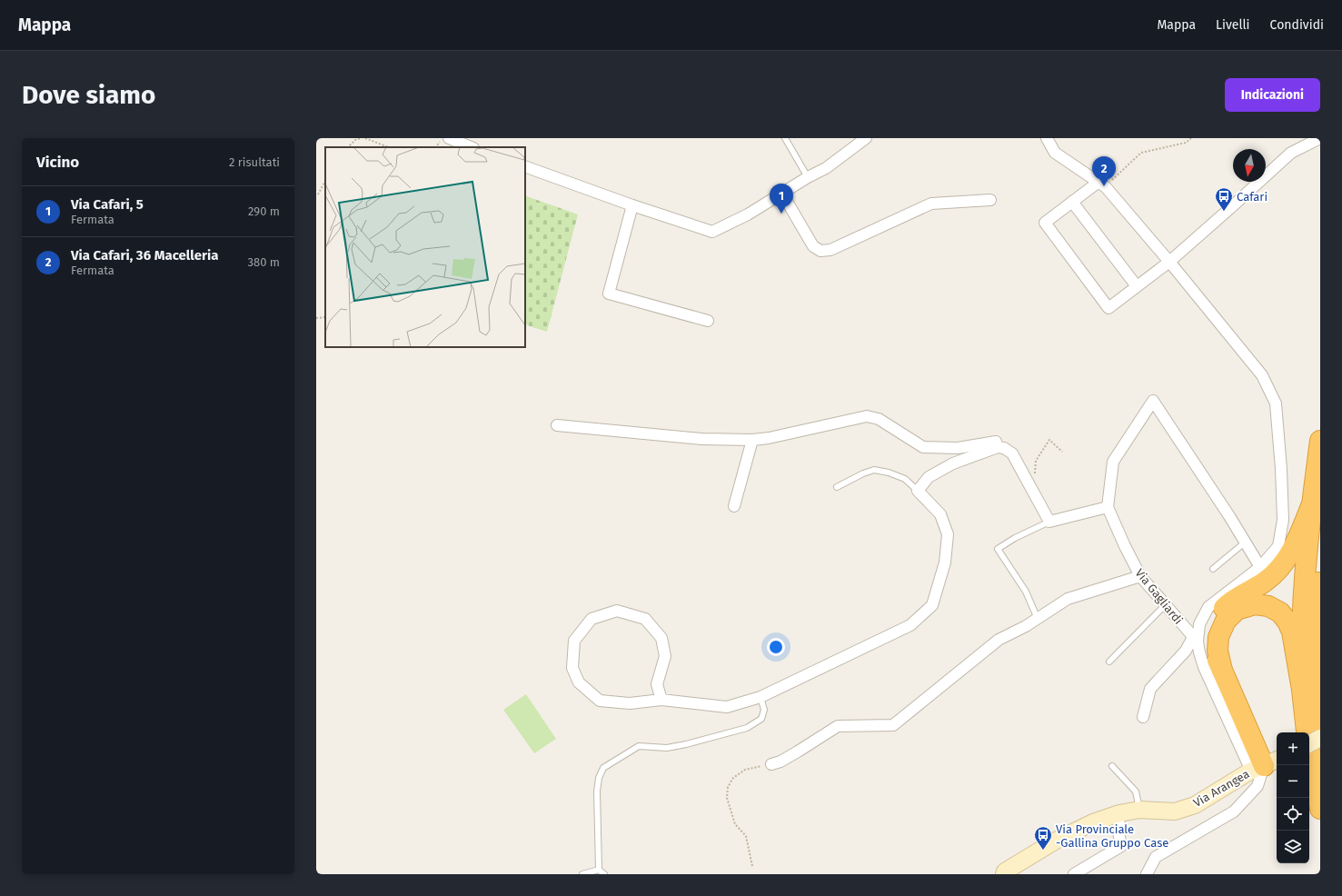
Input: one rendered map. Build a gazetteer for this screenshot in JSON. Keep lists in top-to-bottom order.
{
  "streets": {
    "street": ["Via Gagliardi", "Via Arangea"]
  },
  "crossings": [
    ["Via Gagliardi", "Via Arangea"]
  ],
  "places": {
    "bus stop": ["Cafari", "Via Provinciale -Gallina Gruppo Case"]
  },
  "north": "bottom",
  "page": {
    "header": "Mappa",
    "nav": ["Mappa", "Livelli", "Condividi"],
    "buttons": "Indicazioni",
    "title": "Dove siamo",
    "heading": ["Vicino", "2 risultati"],
    "pins": ["2", "1"],
    "list": [
      {
        "mark": "1",
        "name": "Via Cafari, 5",
        "note": "Fermata",
        "value": "290 m"
      },
      {
        "mark": "2",
        "name": "Via Cafari, 36 Macelleria",
        "note": "Fermata",
        "value": "380 m"
      }
    ],
    "map_buttons": ["+", "−"]
  }
}
